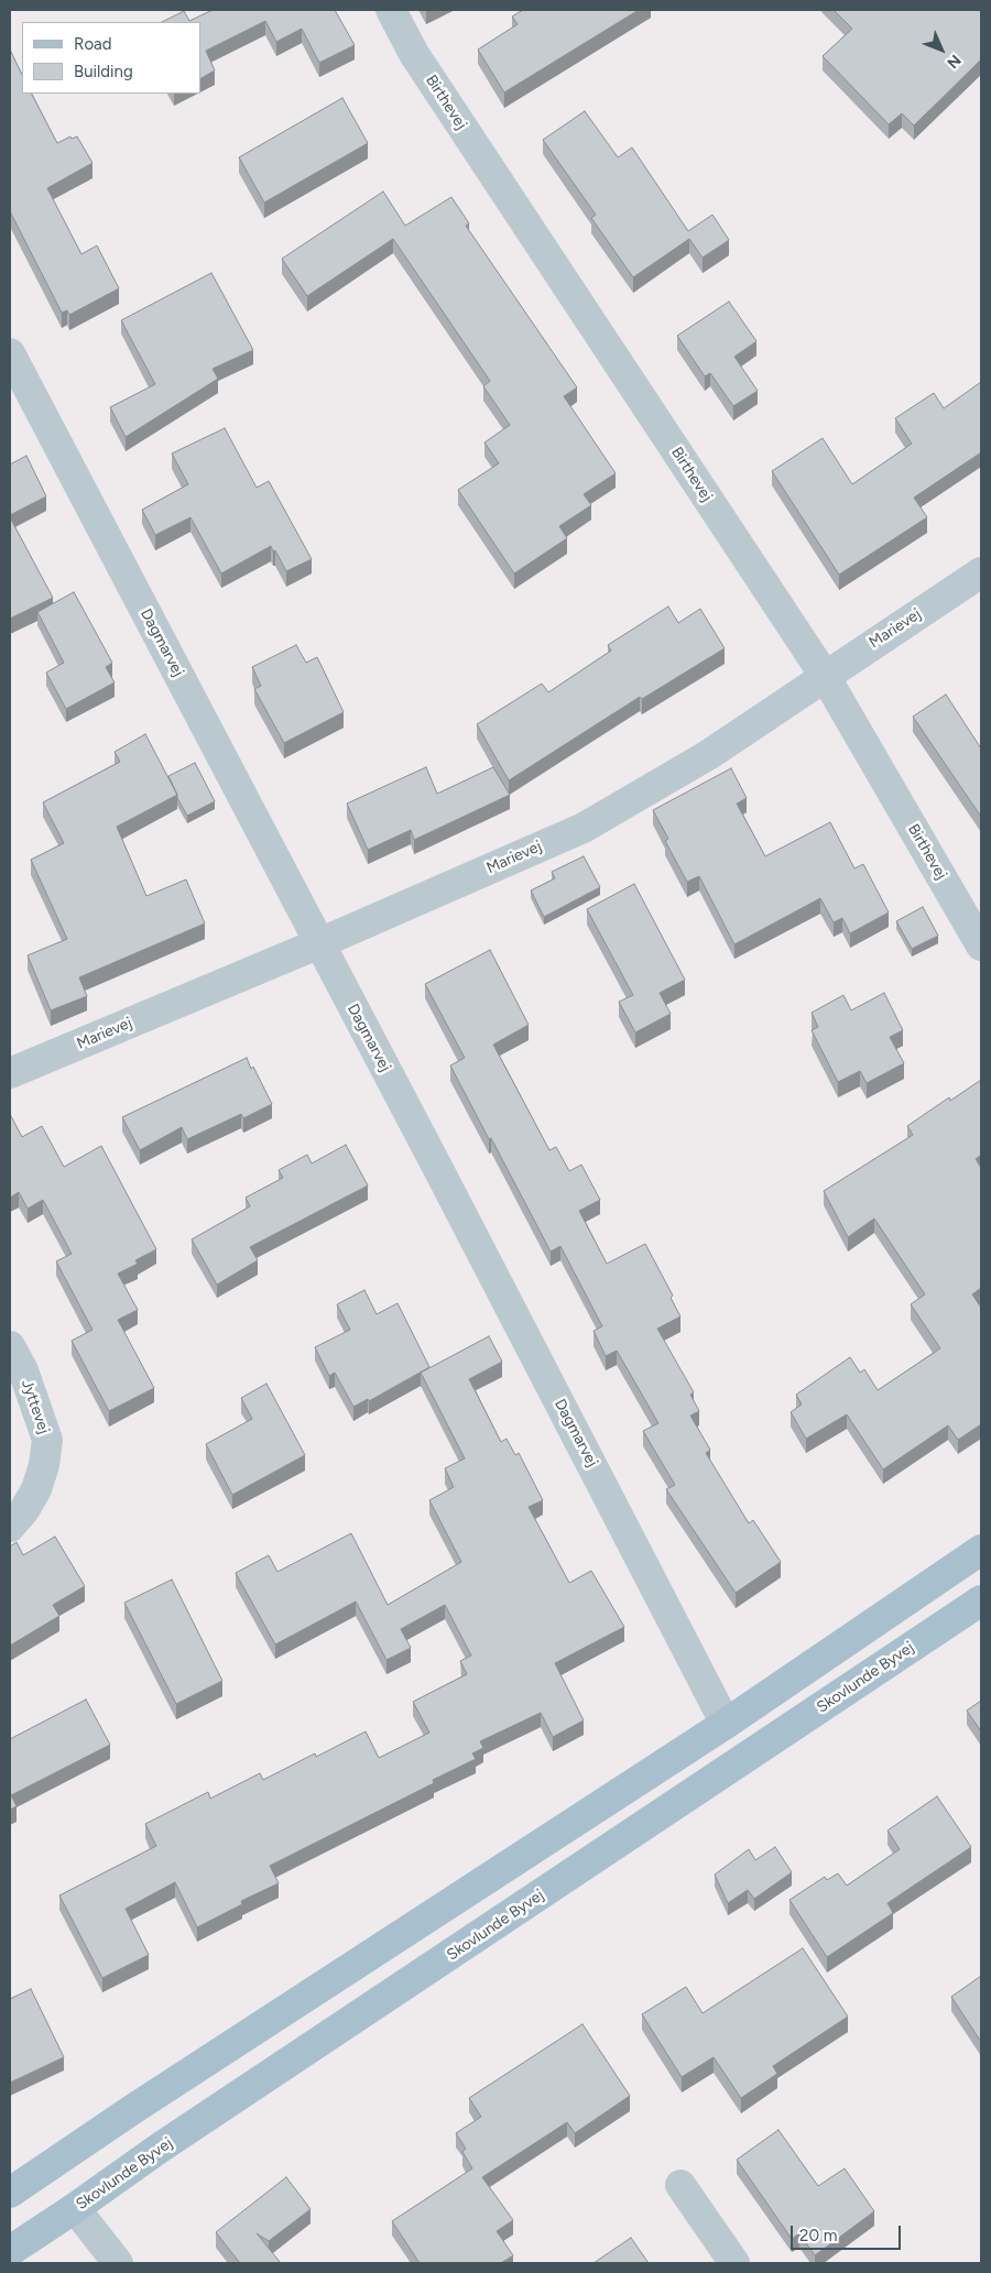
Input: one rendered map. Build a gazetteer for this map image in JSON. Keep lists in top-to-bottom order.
{
  "streets": {
    "main road": ["Skovlunde Byvej"],
    "street": [
      "Birthevej",
      "Marievej",
      "Dagmarvej",
      "Jyttevej"
    ]
  },
  "crossings": [
    ["Birthevej", "Marievej"],
    ["Marievej", "Dagmarvej"]
  ],
  "legend": ["Road", "Building"],
  "scale_bar": "20 m",
  "north": "bottom right"
}
